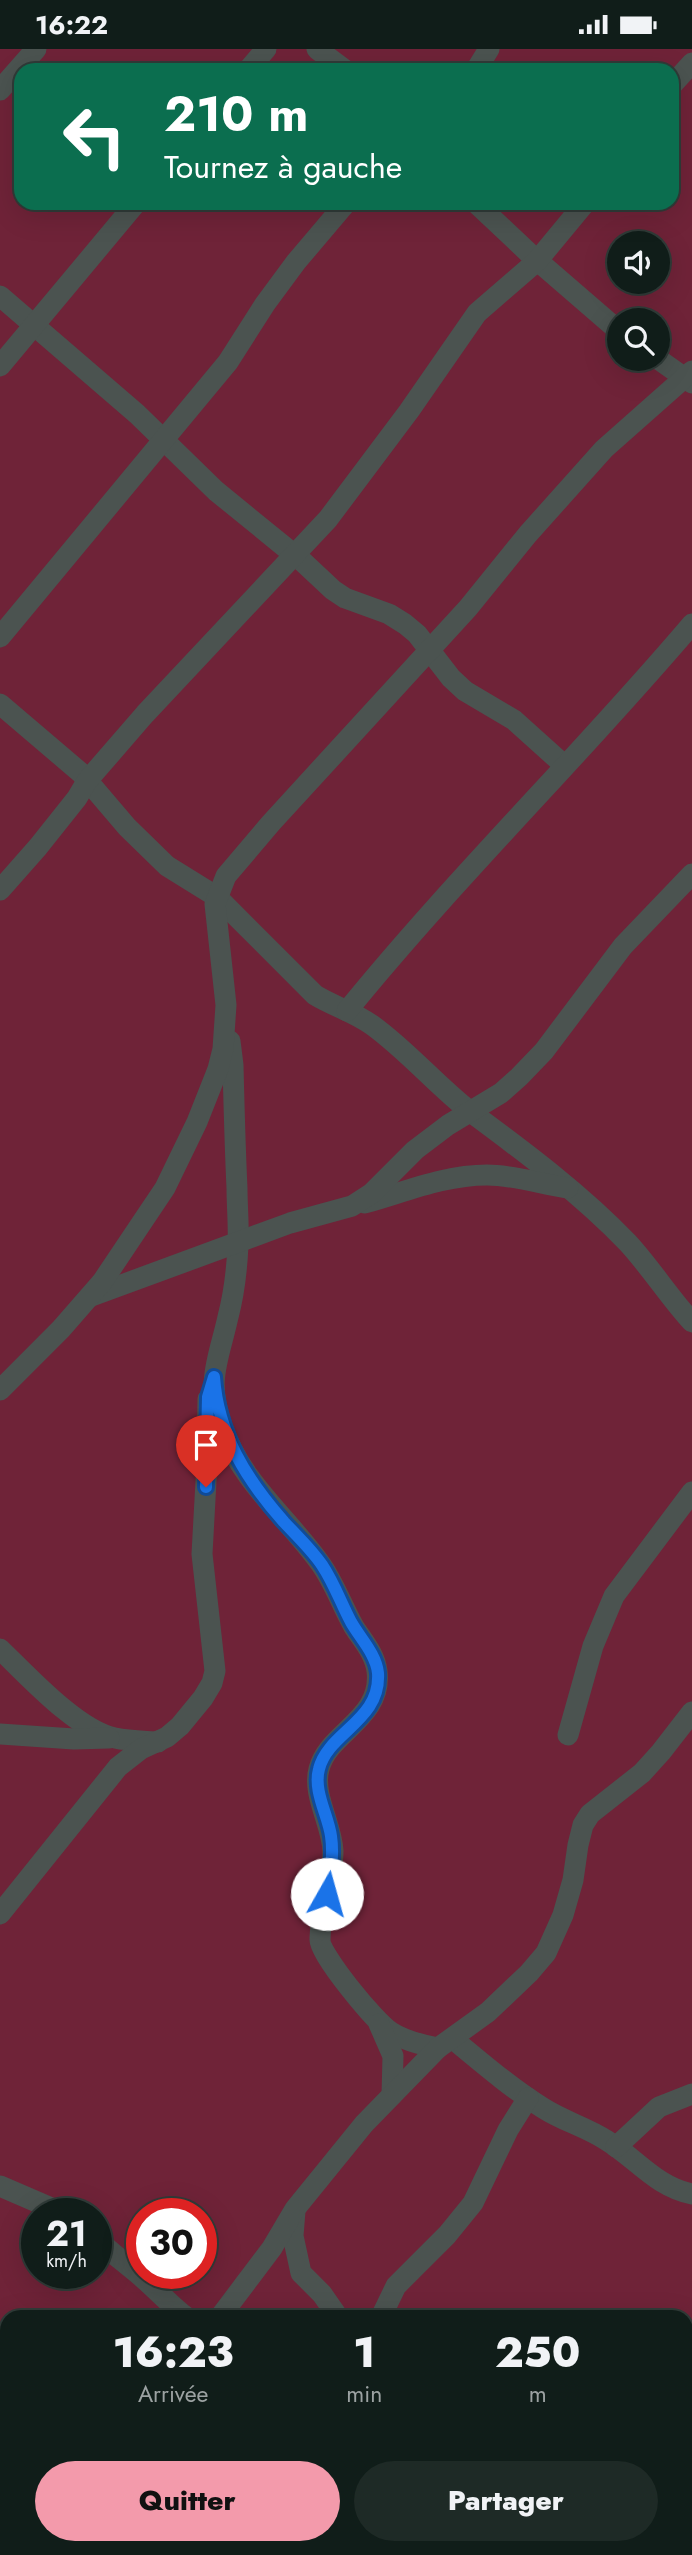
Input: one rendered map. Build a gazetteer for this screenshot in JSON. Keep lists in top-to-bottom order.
{
  "page": {
    "status": "16:22",
    "turn": ["210 m", "Tournez à gauche"],
    "speed": "21 km/h",
    "limit": "30",
    "eta": [
      "16:23",
      "Arrivée",
      "1",
      "min",
      "250",
      "m"
    ],
    "buttons": ["Quitter", "Partager"]
  }
}
